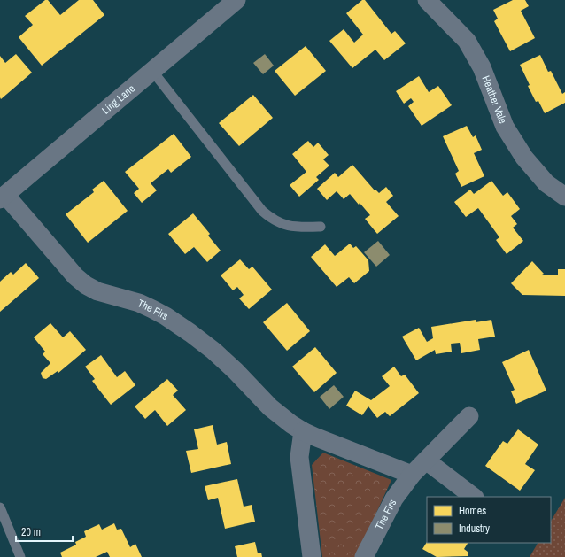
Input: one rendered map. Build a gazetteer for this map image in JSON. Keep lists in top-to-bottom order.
{
  "streets": {
    "street": ["Ling Lane", "Heather Vale", "The Firs"]
  },
  "crossings": [
    ["Ling Lane", "The Firs"]
  ],
  "legend": ["Homes", "Industry"],
  "scale_bar": "20 m"
}
